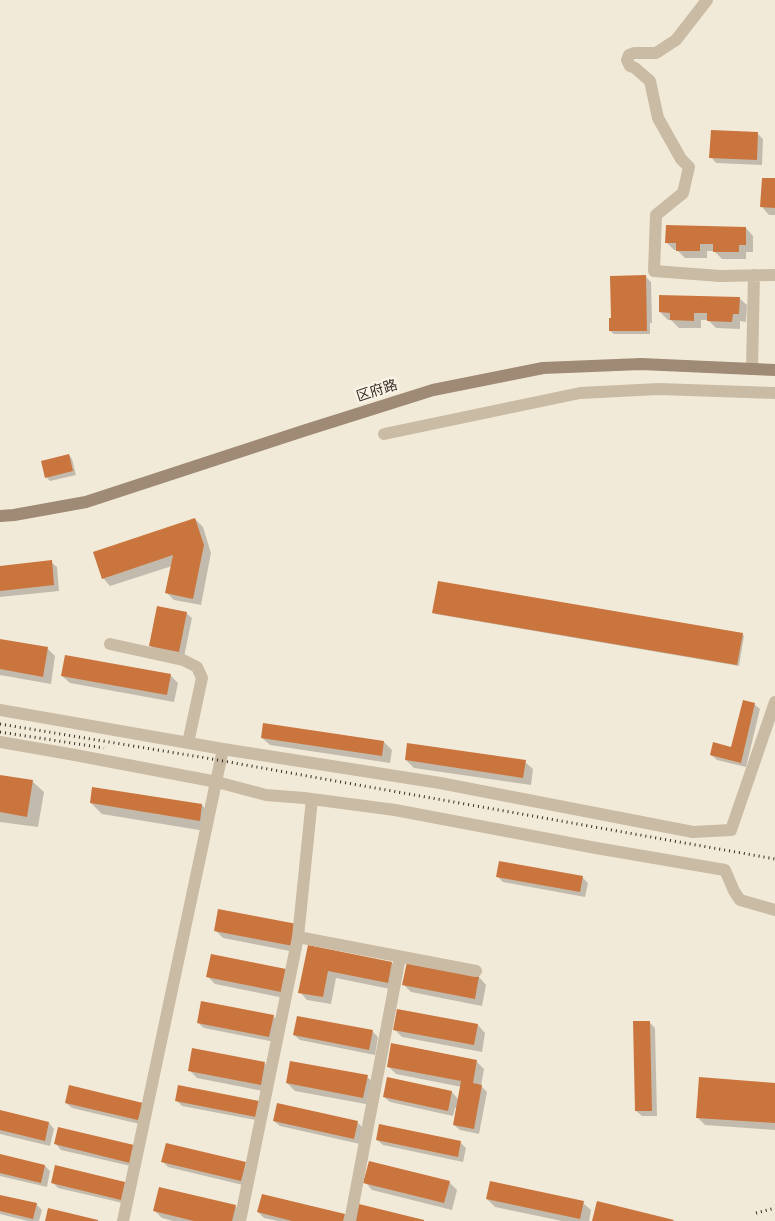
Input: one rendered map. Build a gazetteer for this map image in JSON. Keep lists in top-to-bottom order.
{
  "streets": {
    "main road": ["区府路"]
  }
}
